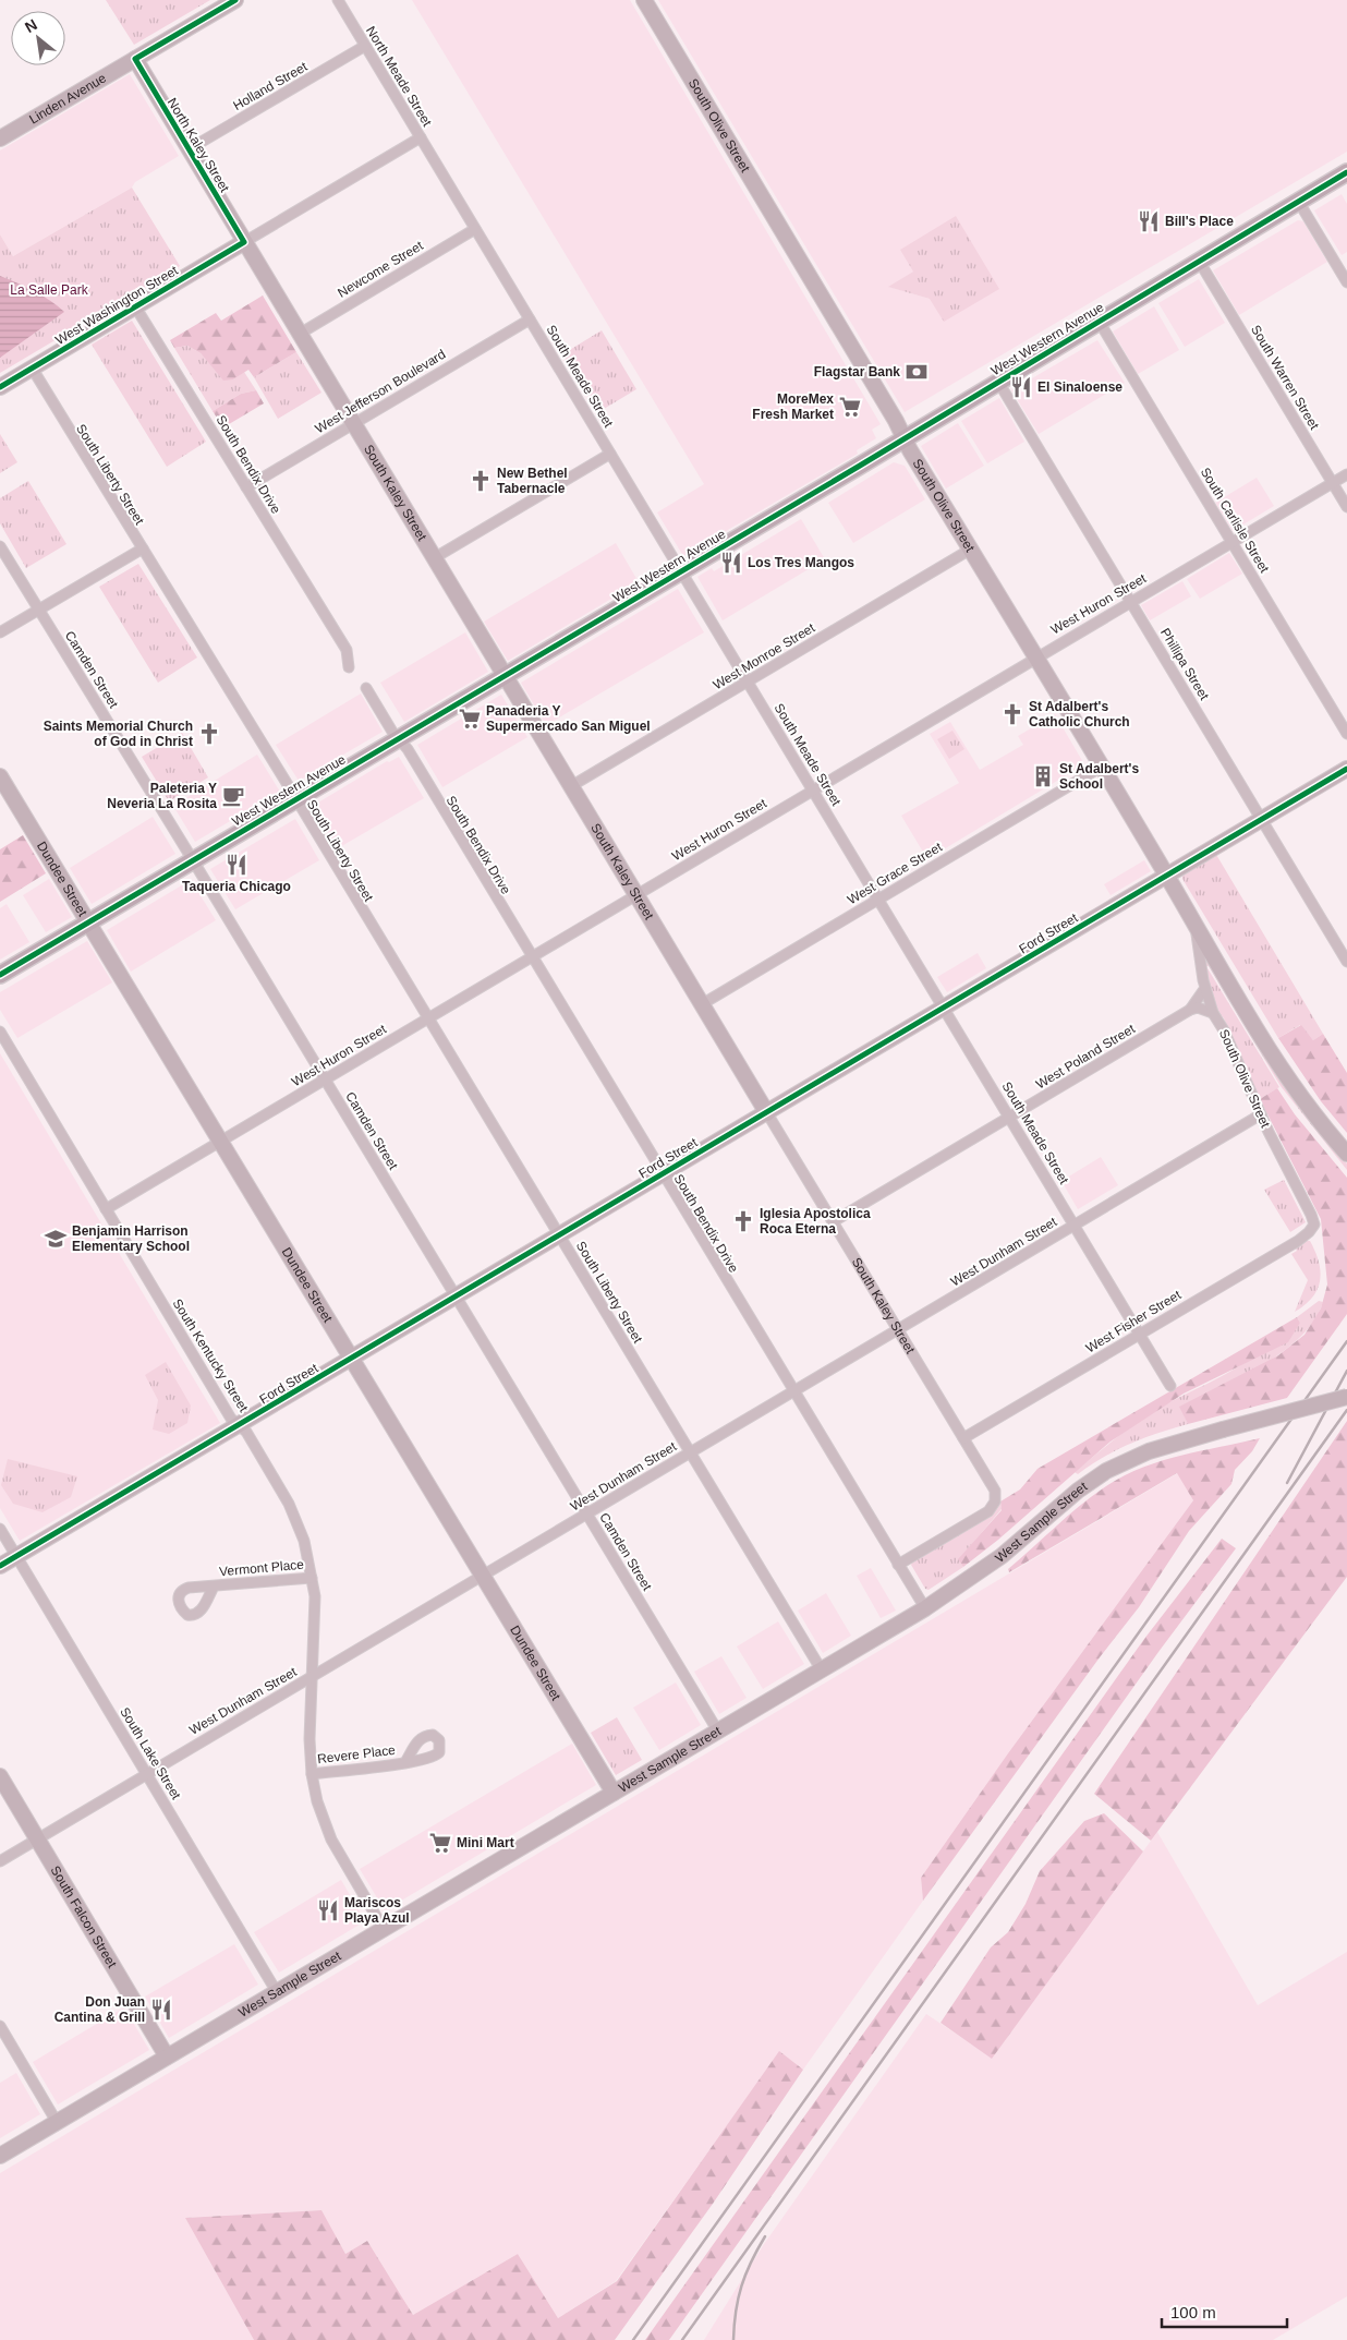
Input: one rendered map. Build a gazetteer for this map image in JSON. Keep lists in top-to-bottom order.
{
  "streets": {
    "main road": ["West Western Avenue"],
    "street": [
      "North Meade Street",
      "Holland Street",
      "Linden Avenue",
      "South Olive Street",
      "North Kaley Street",
      "Newcome Street",
      "West Washington Street",
      "South Meade Street",
      "South Warren Street",
      "West Jefferson Boulevard",
      "South Bendix Drive",
      "South Liberty Street",
      "South Kaley Street",
      "South Carlisle Street",
      "West Huron Street",
      "West Monroe Street",
      "Phillipa Street",
      "Camden Street",
      "West Grace Street",
      "Dundee Street",
      "Ford Street",
      "West Poland Street",
      "West Dunham Street",
      "West Fisher Street",
      "South Kentucky Street",
      "West Sample Street",
      "Vermont Place",
      "South Lake Street",
      "Revere Place",
      "South Falcon Street"
    ]
  },
  "crossings": [
    ["North Meade Street", "Holland Street"],
    ["North Meade Street", "West Washington Street"],
    ["North Meade Street", "South Meade Street"],
    ["Holland Street", "North Kaley Street"],
    ["Linden Avenue", "North Kaley Street"],
    ["South Olive Street", "West Western Avenue"],
    ["South Olive Street", "West Huron Street"],
    ["South Olive Street", "West Monroe Street"],
    ["South Olive Street", "West Grace Street"],
    ["South Olive Street", "Ford Street"],
    ["South Olive Street", "West Dunham Street"],
    ["South Olive Street", "West Fisher Street"],
    ["North Kaley Street", "West Washington Street"],
    ["North Kaley Street", "South Kaley Street"],
    ["Newcome Street", "South Meade Street"],
    ["Newcome Street", "South Kaley Street"],
    ["West Washington Street", "South Meade Street"],
    ["West Washington Street", "South Bendix Drive"],
    ["West Washington Street", "South Liberty Street"],
    ["West Washington Street", "South Kaley Street"],
    ["West Western Avenue", "South Meade Street"],
    ["West Western Avenue", "South Warren Street"],
    ["West Western Avenue", "South Bendix Drive"],
    ["West Western Avenue", "South Liberty Street"],
    ["West Western Avenue", "South Kaley Street"],
    ["West Western Avenue", "South Carlisle Street"],
    ["West Western Avenue", "Phillipa Street"],
    ["West Western Avenue", "Camden Street"],
    ["West Western Avenue", "Dundee Street"],
    ["South Meade Street", "West Jefferson Boulevard"],
    ["South Meade Street", "West Huron Street"],
    ["South Meade Street", "West Monroe Street"],
    ["South Meade Street", "West Grace Street"],
    ["South Meade Street", "Ford Street"],
    ["South Meade Street", "West Poland Street"],
    ["South Meade Street", "West Dunham Street"],
    ["South Meade Street", "West Fisher Street"],
    ["South Warren Street", "West Huron Street"],
    ["West Jefferson Boulevard", "South Bendix Drive"],
    ["West Jefferson Boulevard", "South Kaley Street"],
    ["South Bendix Drive", "South Kaley Street"],
    ["South Bendix Drive", "West Huron Street"],
    ["South Bendix Drive", "Ford Street"],
    ["South Bendix Drive", "West Dunham Street"],
    ["South Bendix Drive", "West Sample Street"],
    ["South Liberty Street", "West Huron Street"],
    ["South Liberty Street", "Ford Street"],
    ["South Liberty Street", "West Dunham Street"],
    ["South Liberty Street", "West Sample Street"],
    ["South Kaley Street", "West Huron Street"],
    ["South Kaley Street", "West Monroe Street"],
    ["South Kaley Street", "West Grace Street"],
    ["South Kaley Street", "Ford Street"],
    ["South Kaley Street", "West Poland Street"],
    ["South Kaley Street", "West Dunham Street"],
    ["South Kaley Street", "West Fisher Street"],
    ["South Carlisle Street", "West Huron Street"],
    ["West Huron Street", "Phillipa Street"],
    ["West Huron Street", "Camden Street"],
    ["West Huron Street", "Dundee Street"],
    ["West Huron Street", "South Kentucky Street"],
    ["Phillipa Street", "Ford Street"],
    ["Camden Street", "Ford Street"],
    ["Camden Street", "West Dunham Street"],
    ["Camden Street", "West Sample Street"],
    ["Dundee Street", "Ford Street"],
    ["Dundee Street", "West Dunham Street"],
    ["Dundee Street", "West Sample Street"],
    ["Ford Street", "South Kentucky Street"],
    ["Ford Street", "South Lake Street"],
    ["West Dunham Street", "South Kentucky Street"],
    ["West Dunham Street", "South Lake Street"],
    ["West Dunham Street", "South Falcon Street"],
    ["South Kentucky Street", "West Sample Street"],
    ["South Kentucky Street", "Vermont Place"],
    ["South Kentucky Street", "Revere Place"],
    ["West Sample Street", "South Lake Street"],
    ["West Sample Street", "South Falcon Street"]
  ],
  "parks": ["La Salle Park"],
  "places": {
    "restaurant": [
      "Bill's Place",
      "El Sinaloense",
      "Los Tres Mangos",
      "Taqueria Chicago",
      "Mariscos Playa Azul",
      "Don Juan Cantina & Grill"
    ],
    "bank": ["Flagstar Bank"],
    "supermarket": ["MoreMex Fresh Market", "Panaderia Y Supermercado San Miguel", "Mini Mart"],
    "church": [
      "New Bethel Tabernacle",
      "St Adalbert's Catholic Church",
      "Saints Memorial Church of God in Christ",
      "Iglesia Apostolica Roca Eterna"
    ],
    "building": ["St Adalbert's School"],
    "cafe": ["Paleteria Y Neveria La Rosita"],
    "school or university": ["Benjamin Harrison Elementary School"]
  },
  "scale_bar": "100 m",
  "north": "top left"
}
